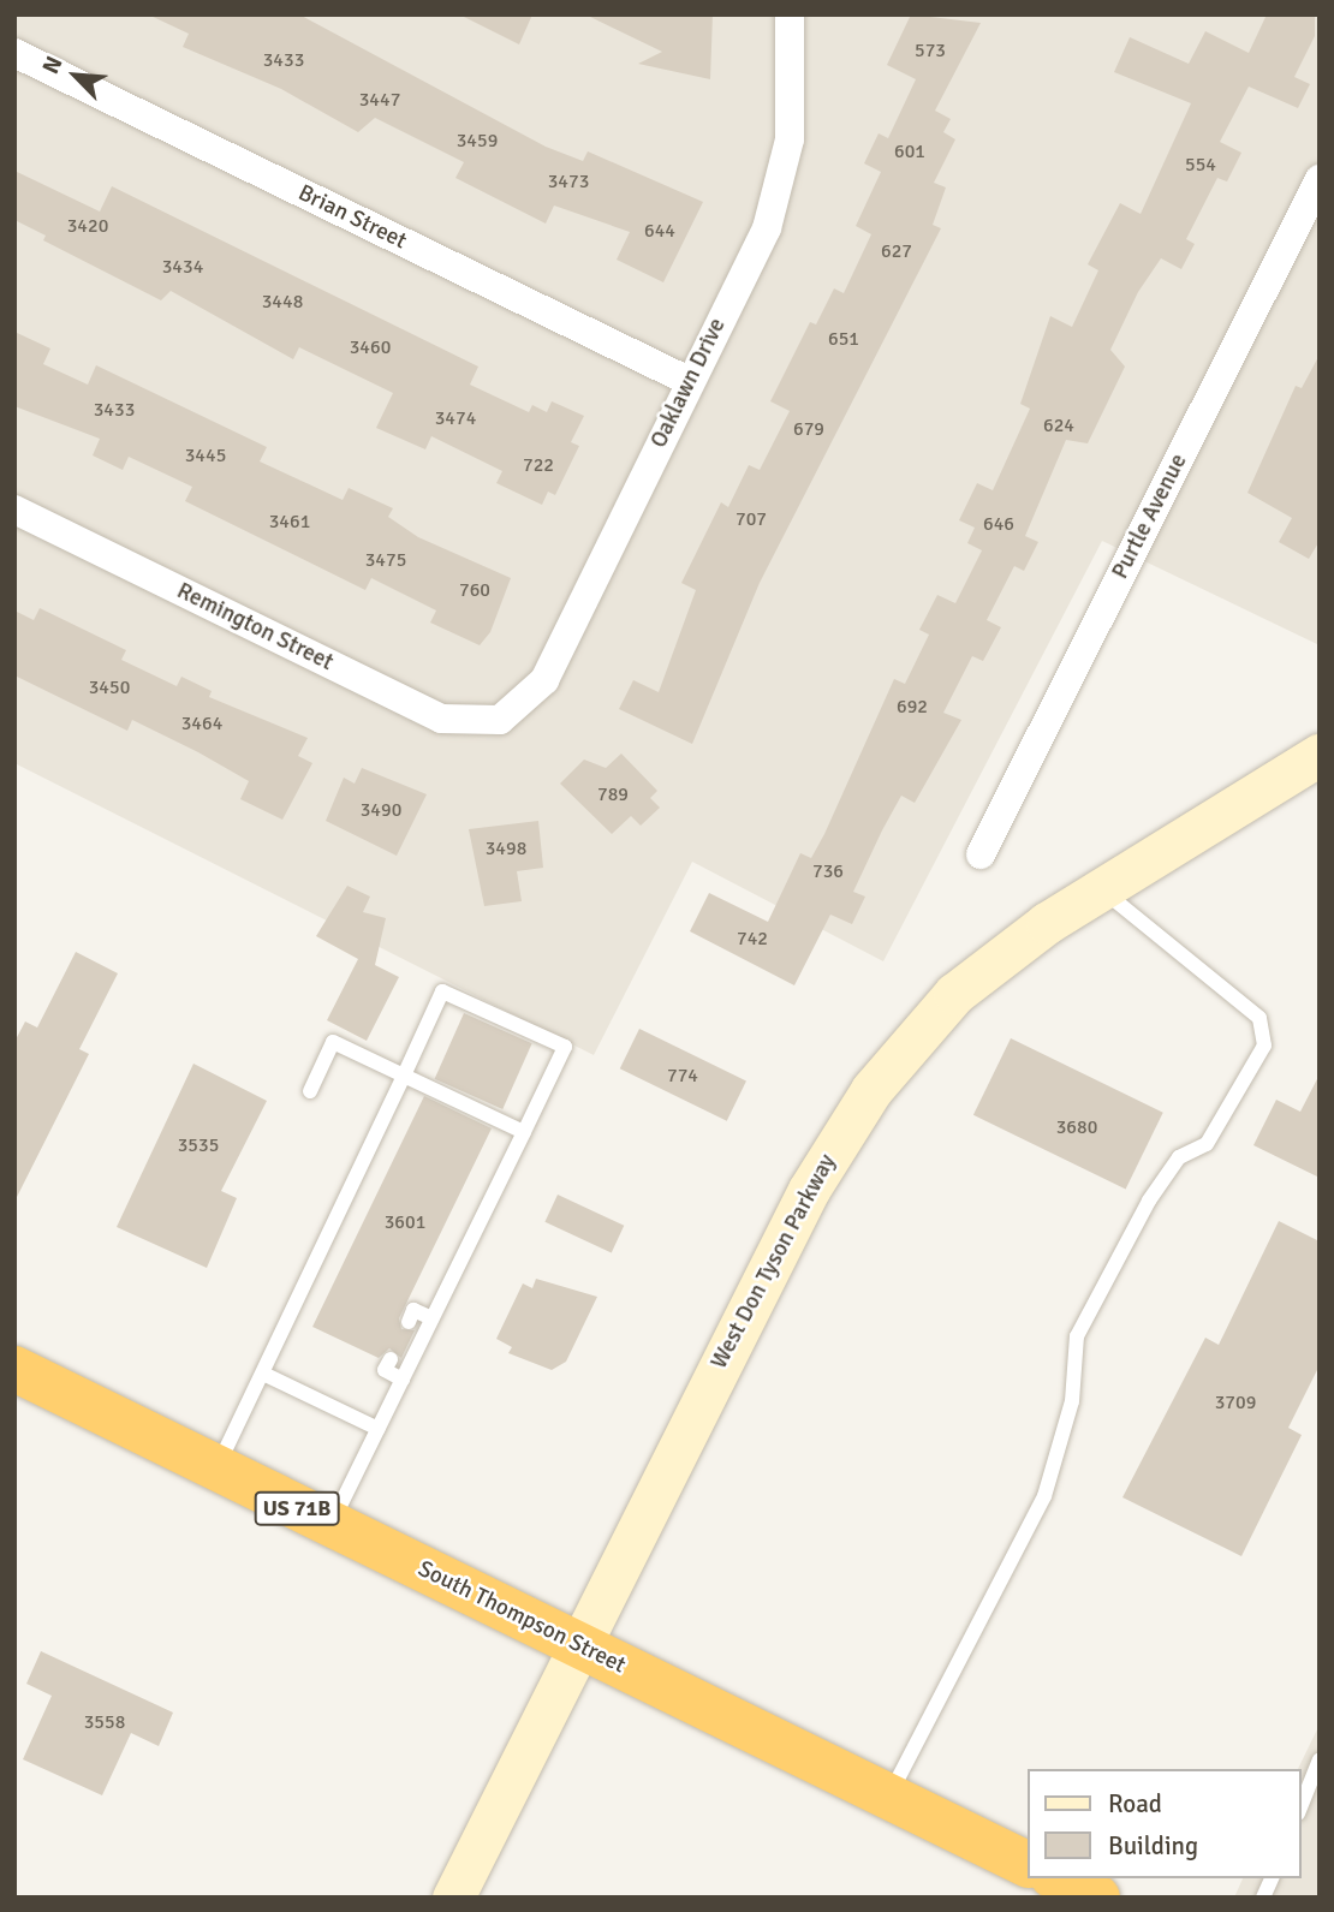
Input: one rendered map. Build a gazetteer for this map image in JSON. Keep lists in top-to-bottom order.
{
  "streets": {
    "highway": ["US 71B", "South Thompson Street"],
    "main road": ["West Don Tyson Parkway"],
    "street": [
      "Brian Street",
      "Oaklawn Drive",
      "Purtle Avenue",
      "Remington Street"
    ]
  },
  "crossings": [
    ["Brian Street", "Oaklawn Drive"],
    ["Oaklawn Drive", "Remington Street"],
    ["West Don Tyson Parkway", "South Thompson Street"]
  ],
  "house_numbers": [
    "573",
    "3433",
    "3447",
    "3459",
    "601",
    "554",
    "3473",
    "3420",
    "644",
    "627",
    "3434",
    "3448",
    "651",
    "3460",
    "3433",
    "3474",
    "624",
    "679",
    "3445",
    "722",
    "707",
    "3461",
    "646",
    "3475",
    "760",
    "3450",
    "692",
    "3464",
    "789",
    "3490",
    "3498",
    "736",
    "742",
    "774",
    "3680",
    "3535",
    "3601",
    "3709",
    "3558"
  ],
  "legend": ["Road", "Building"],
  "north": "top left"
}
